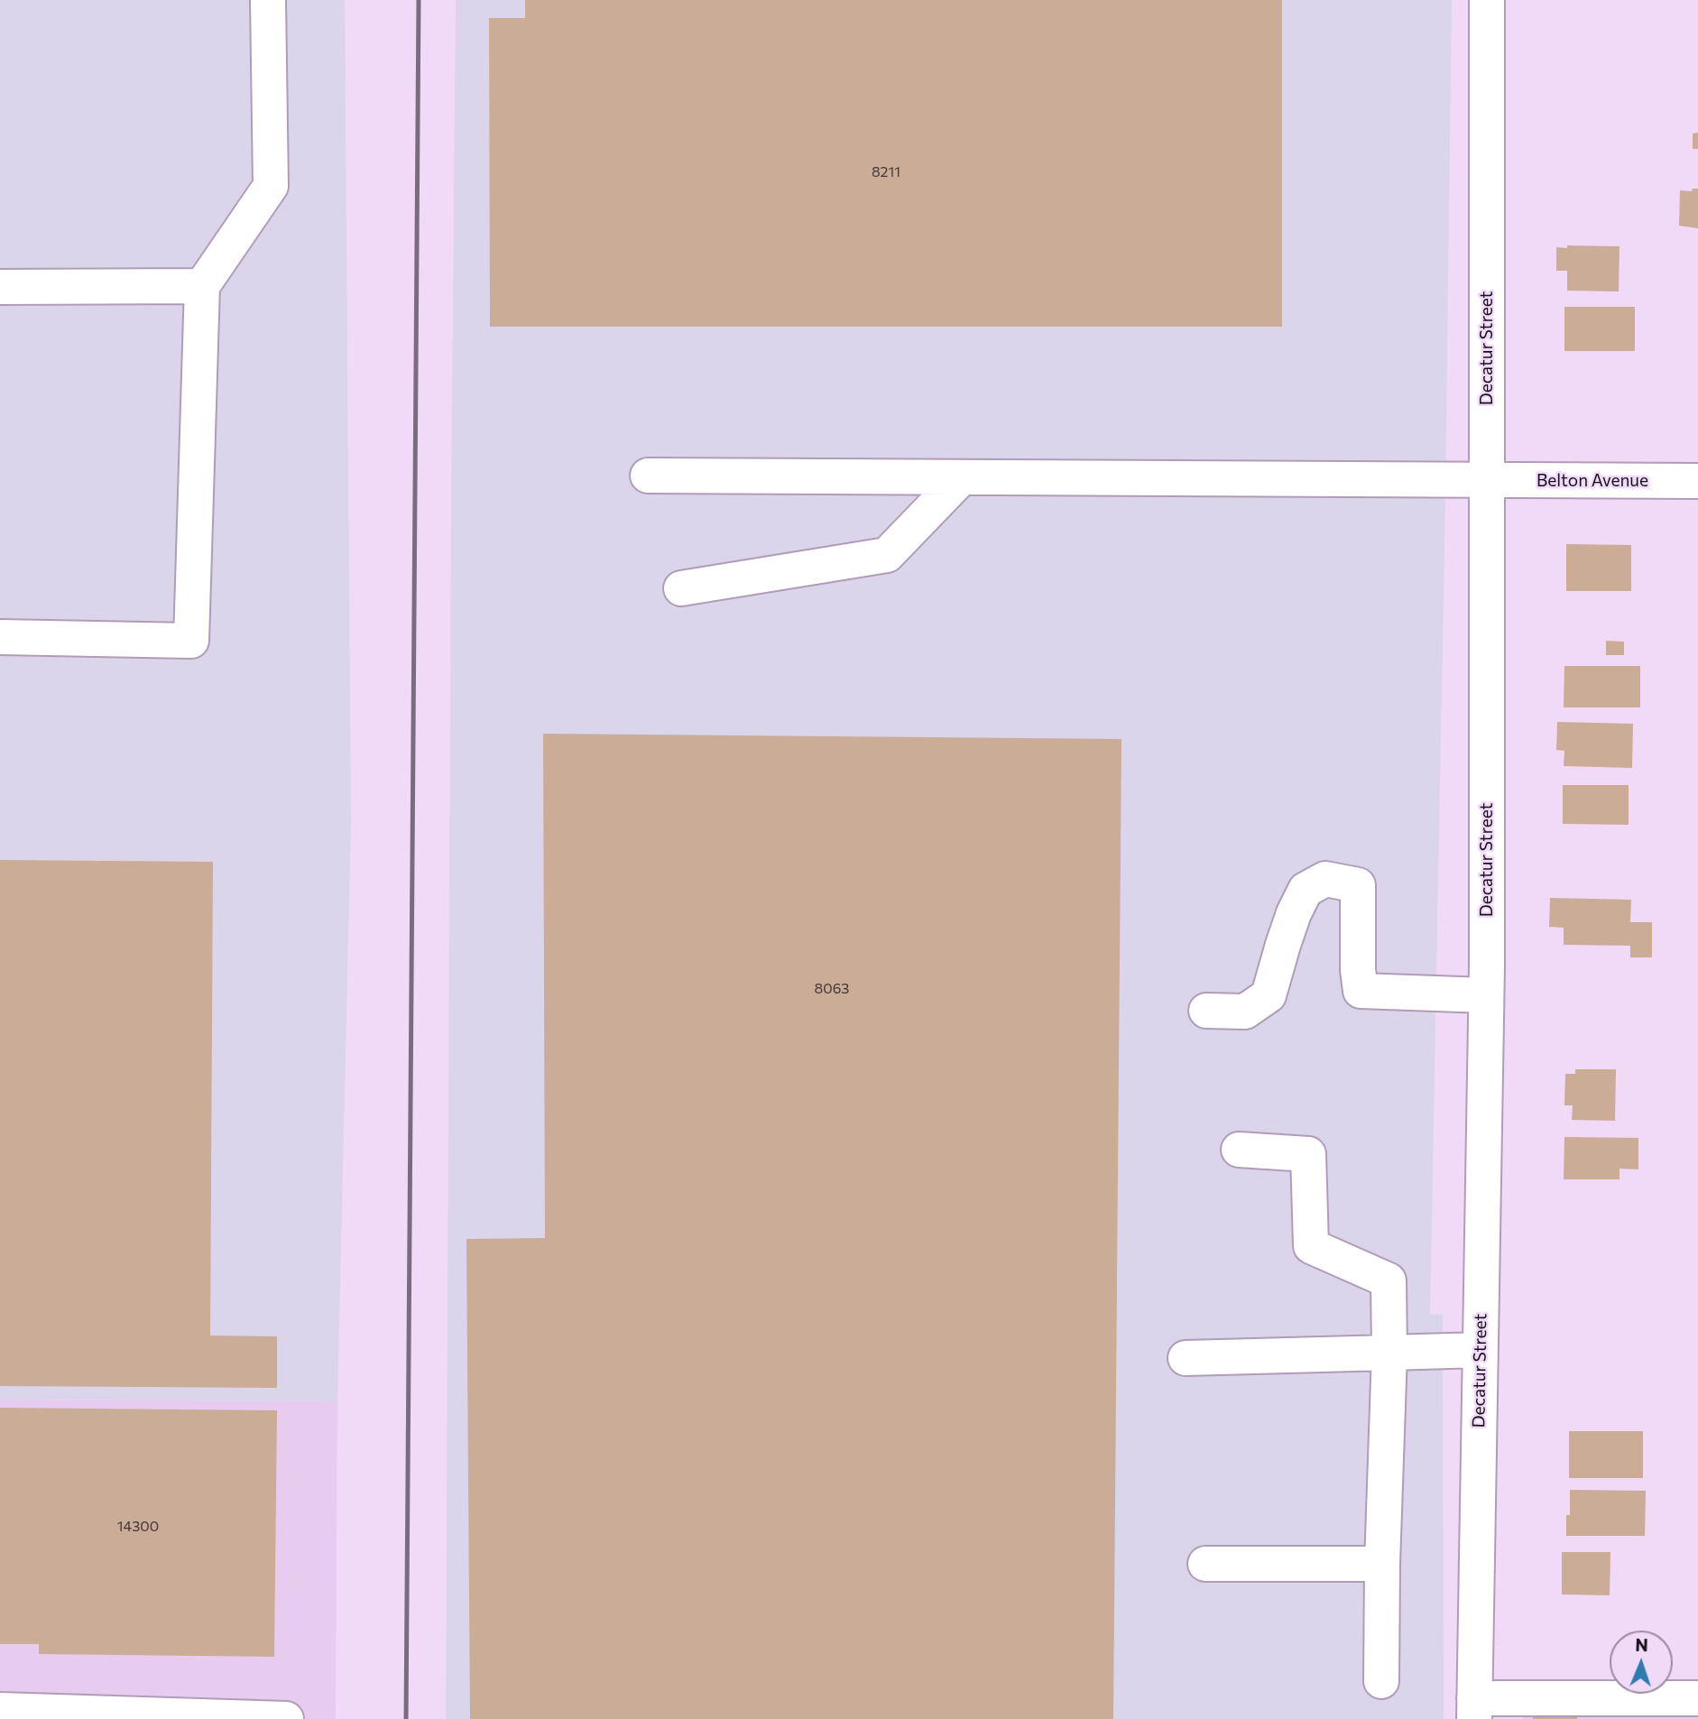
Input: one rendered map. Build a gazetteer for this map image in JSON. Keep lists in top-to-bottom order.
{
  "streets": {
    "street": ["Decatur Street", "Belton Avenue"]
  },
  "crossings": [
    ["Decatur Street", "Belton Avenue"]
  ],
  "house_numbers": ["8211", "8063", "14300"],
  "north": "top"
}
